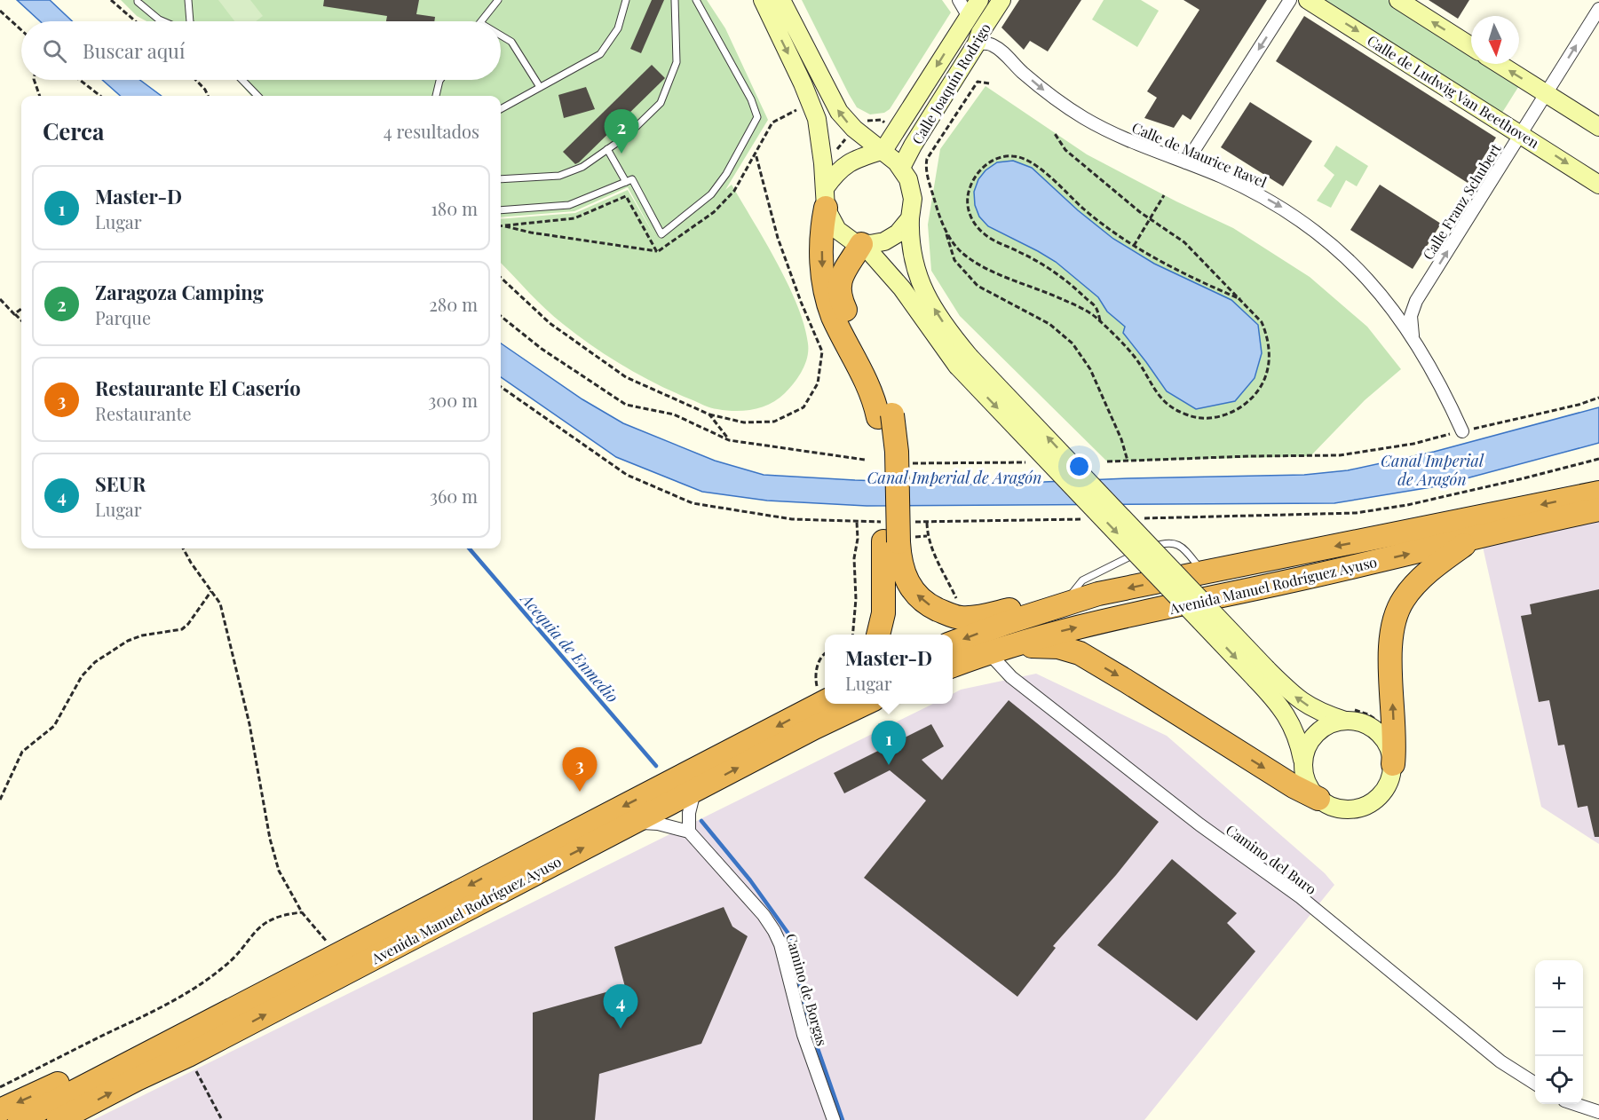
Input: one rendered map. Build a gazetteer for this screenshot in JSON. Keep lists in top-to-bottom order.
{
  "streets": {
    "highway": ["Avenida Manuel Rodríguez Ayuso"],
    "main road": ["Calle Joaquín Rodrigo", "Calle de Ludwig Van Beethoven"],
    "street": [
      "Calle de Maurice Ravel",
      "Calle Franz Schubert",
      "Camino del Buro",
      "Camino de Borgas"
    ]
  },
  "crossings": [
    ["Calle Joaquín Rodrigo", "Calle de Maurice Ravel"],
    ["Calle de Ludwig Van Beethoven", "Calle Franz Schubert"],
    ["Calle de Maurice Ravel", "Calle Franz Schubert"],
    ["Avenida Manuel Rodríguez Ayuso", "Camino del Buro"]
  ],
  "one_way": ["Calle de Maurice Ravel", "Calle Franz Schubert"],
  "water": ["Canal Imperial de Aragón", "Acequia de Enmedio"],
  "north": "bottom",
  "page": {
    "search": "Buscar aquí",
    "heading": ["Cerca", "4 resultados"],
    "pins": [
      "2",
      "1",
      "3",
      "4"
    ],
    "list": [
      {
        "mark": "1",
        "name": "Master-D",
        "note": "Lugar",
        "value": "180 m"
      },
      {
        "mark": "2",
        "name": "Zaragoza Camping",
        "note": "Parque",
        "value": "280 m"
      },
      {
        "mark": "3",
        "name": "Restaurante El Caserío",
        "note": "Restaurante",
        "value": "300 m"
      },
      {
        "mark": "4",
        "name": "SEUR",
        "note": "Lugar",
        "value": "360 m"
      }
    ],
    "popup": ["Master-D", "Lugar"],
    "map_buttons": ["+", "−"]
  }
}
